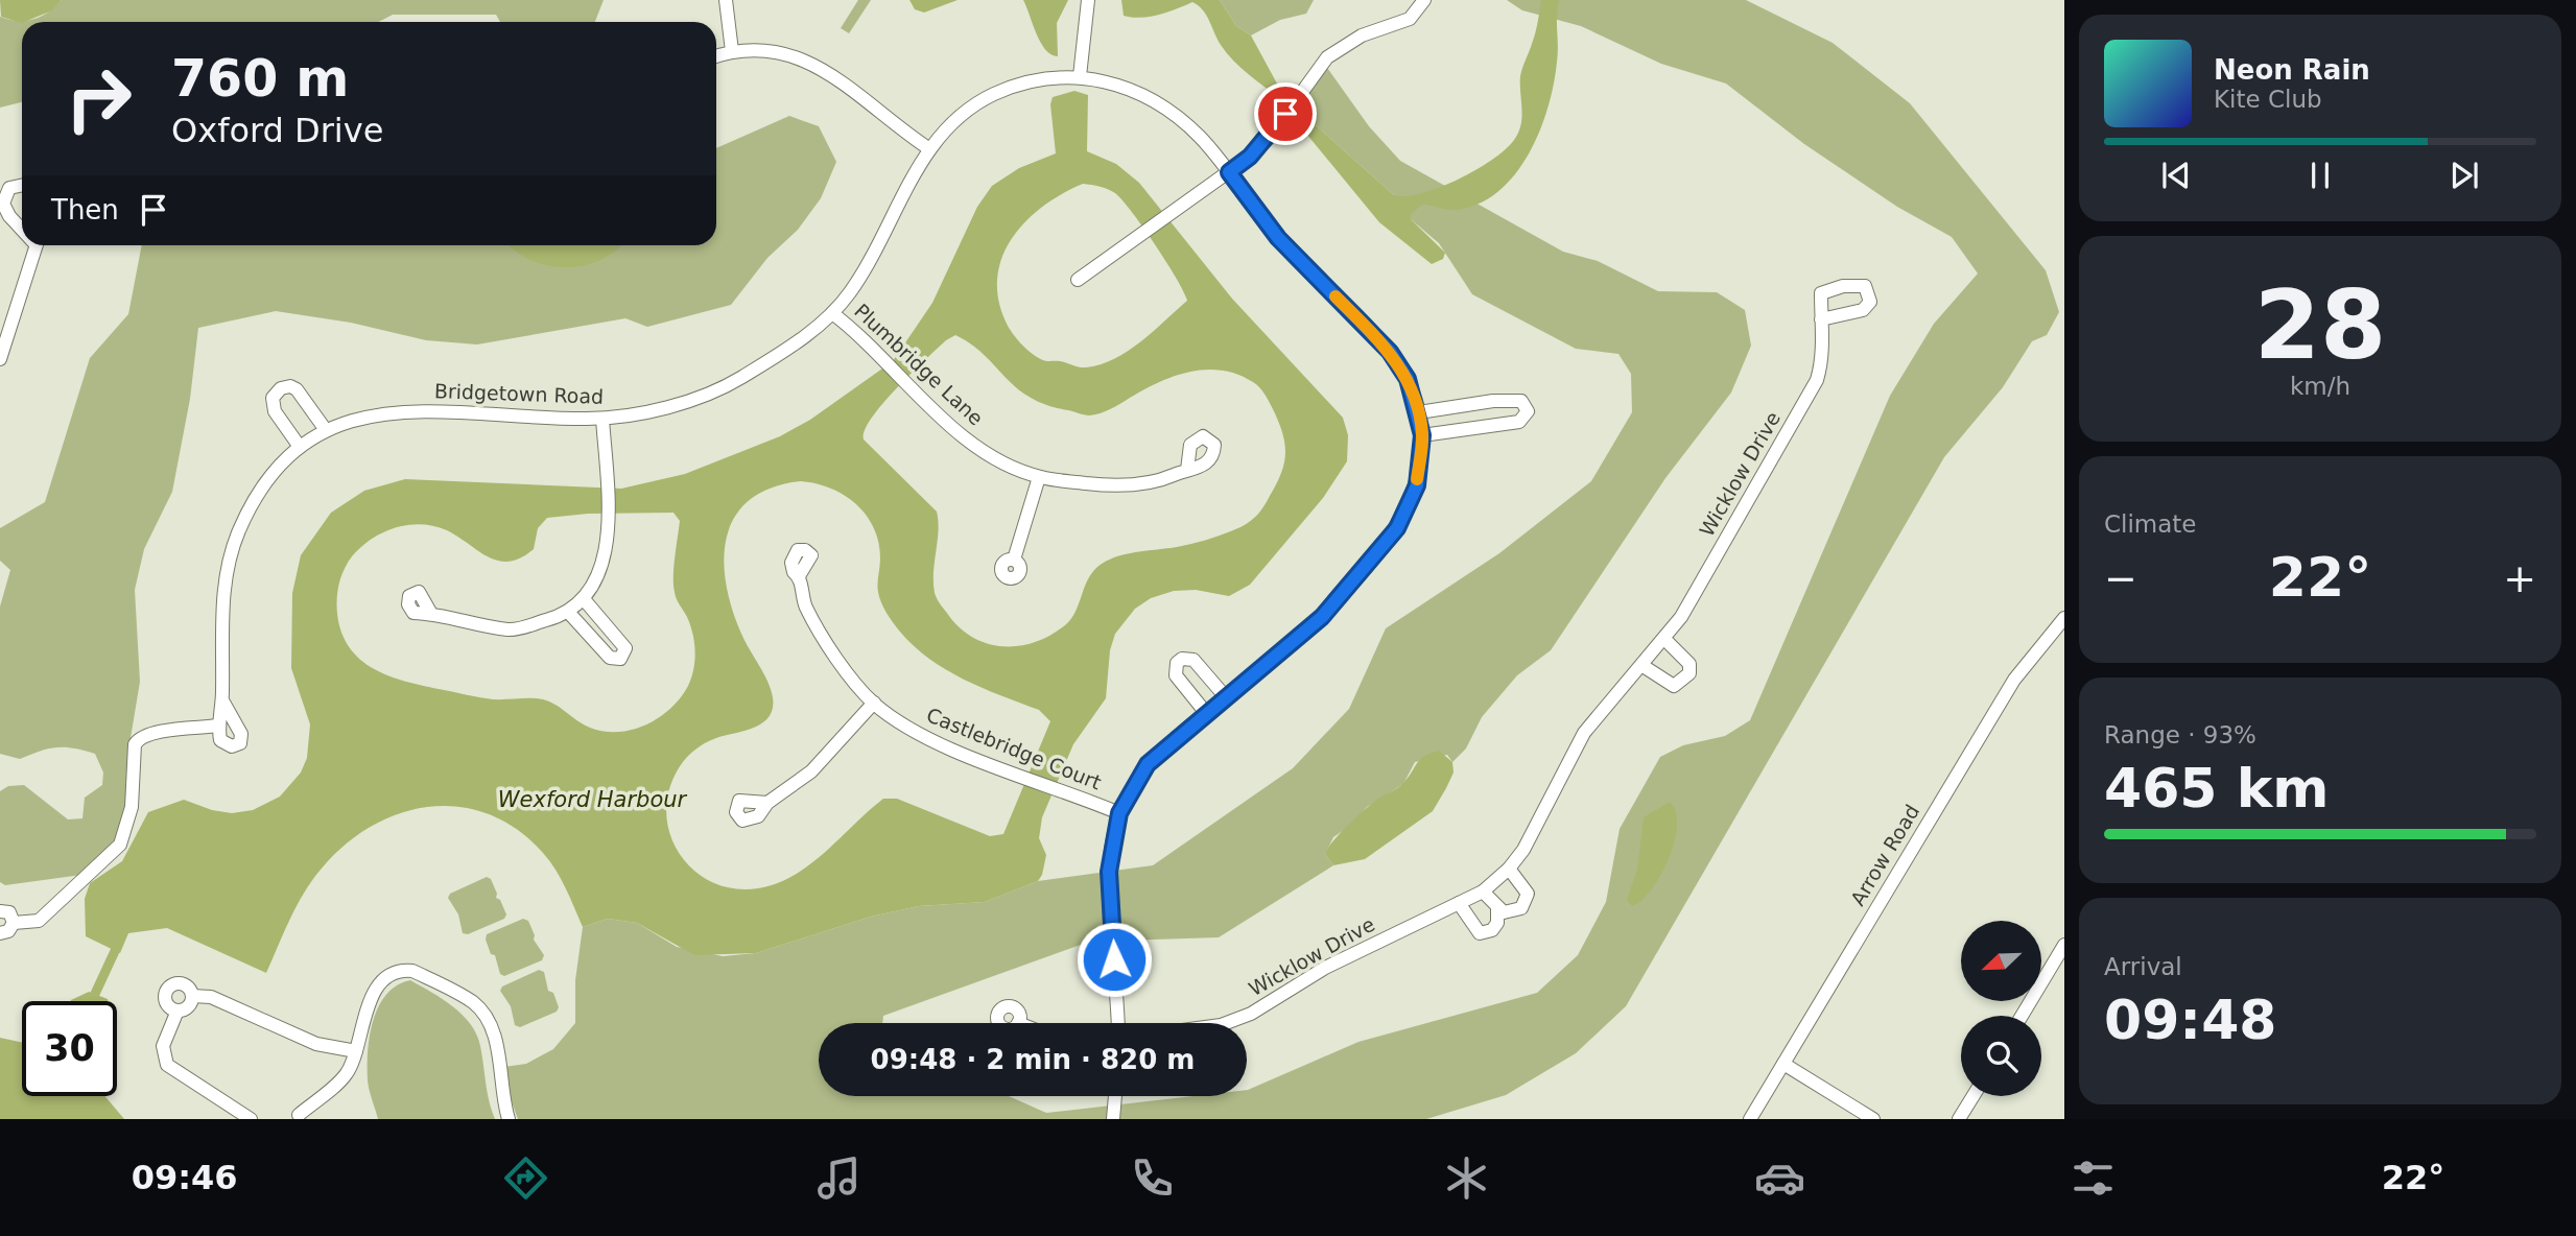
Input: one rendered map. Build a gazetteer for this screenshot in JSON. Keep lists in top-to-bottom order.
{
  "streets": {
    "street": [
      "Plumbridge Lane",
      "Bridgetown Road",
      "Wicklow Drive",
      "Castlebridge Court",
      "Arrow Road"
    ]
  },
  "crossings": [
    ["Plumbridge Lane", "Bridgetown Road"],
    ["Bridgetown Road", "Castlebridge Court"]
  ],
  "water": ["Wexford Harbour"],
  "north": "bottom left",
  "page": {
    "turn": ["760 m", "Oxford Drive"],
    "song": ["Neon Rain", "Kite Club"],
    "then": "Then",
    "tile": [
      ["28", "km/h"],
      "Climate",
      ["Range · 93%", "465 km"],
      ["Arrival", "09:48"]
    ],
    "heat": ["−", "22°", "+"],
    "limit": "30",
    "trip": "09:48 · 2 min · 820 m",
    "tabs": ["09:46", "22°"]
  }
}
